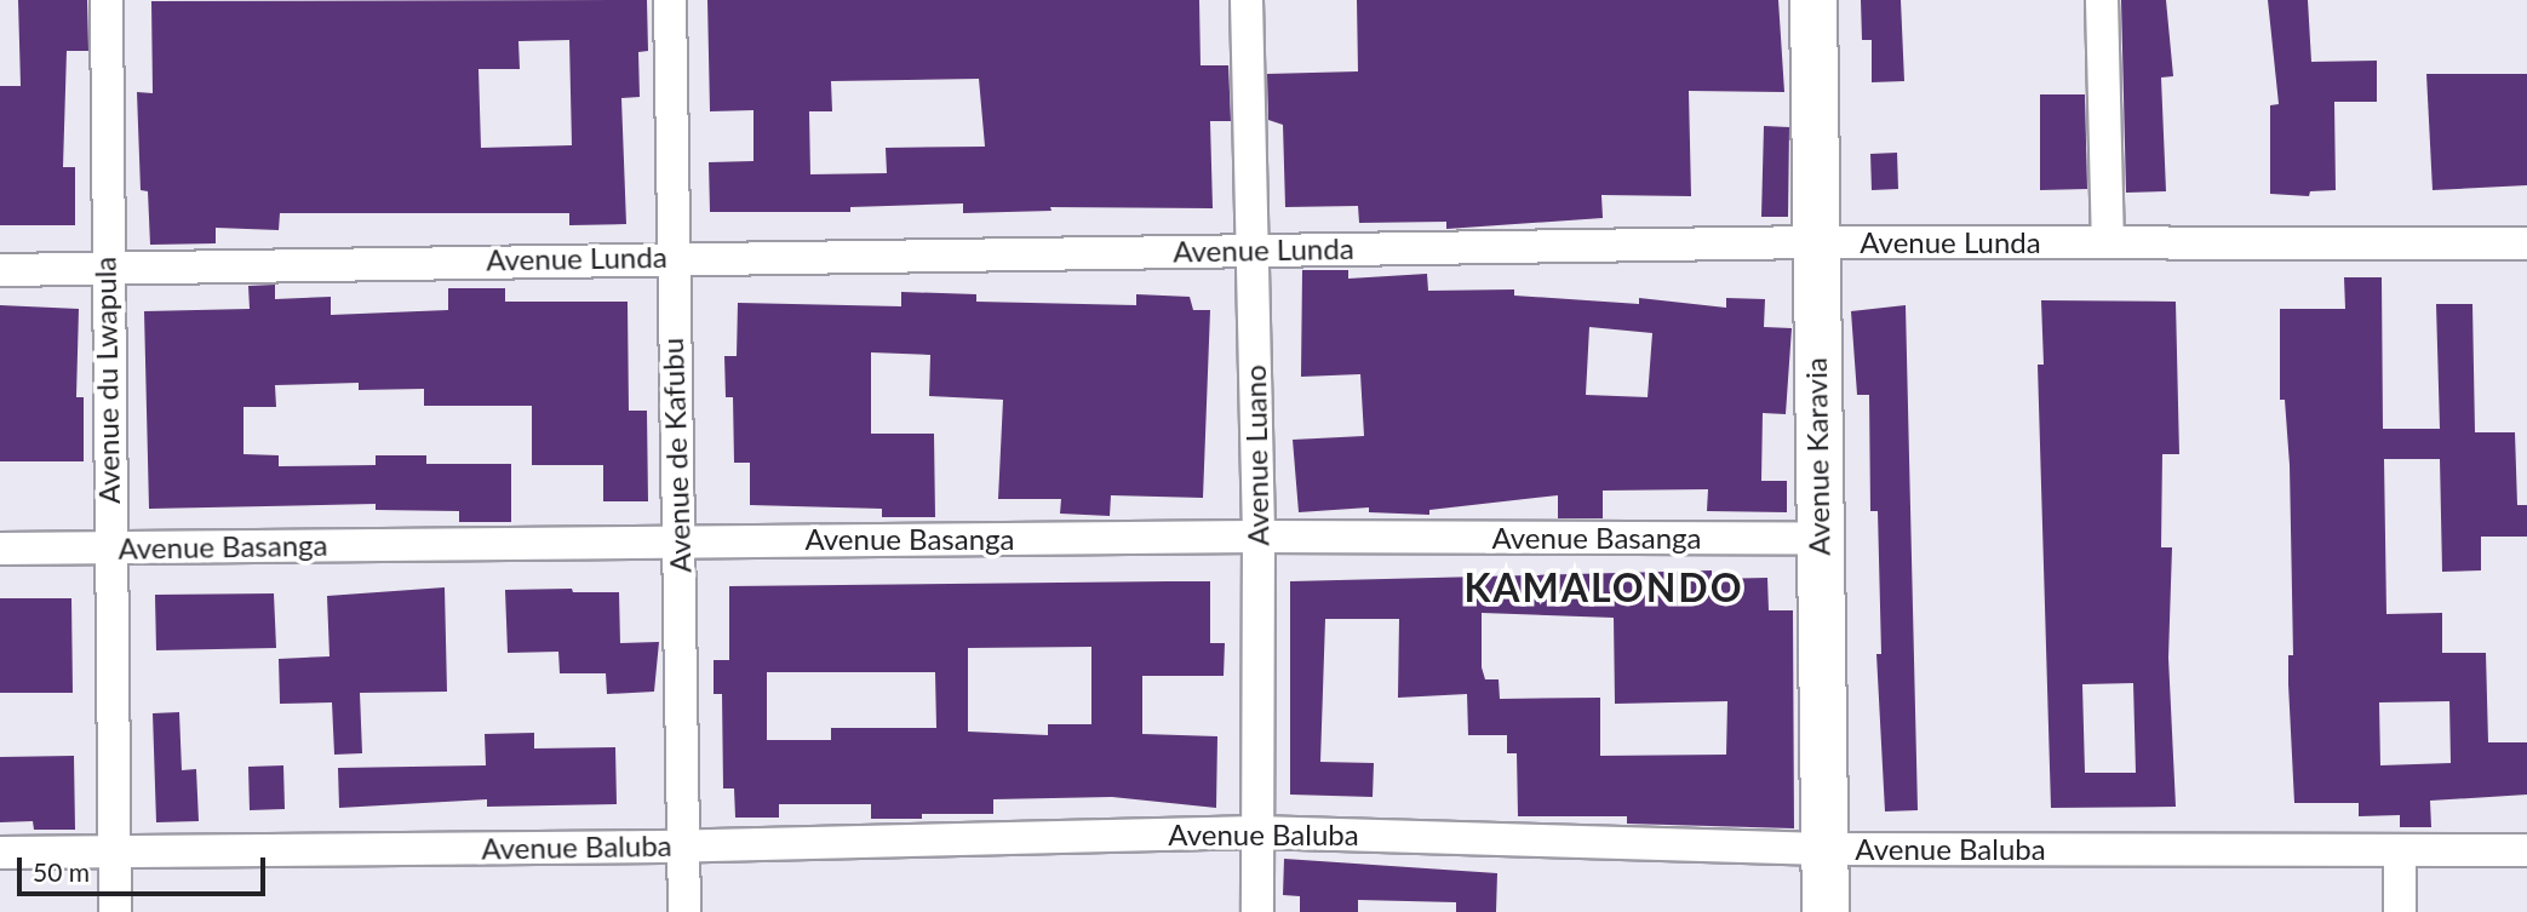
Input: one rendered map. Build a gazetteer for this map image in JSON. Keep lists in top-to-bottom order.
{
  "streets": {
    "street": [
      "Avenue Lunda",
      "Avenue du Lwapula",
      "Avenue de Kafubu",
      "Avenue Luano",
      "Avenue Karavia",
      "Avenue Basanga",
      "Avenue Baluba"
    ]
  },
  "crossings": [
    ["Avenue Lunda", "Avenue du Lwapula"],
    ["Avenue Lunda", "Avenue de Kafubu"],
    ["Avenue Lunda", "Avenue Luano"],
    ["Avenue Lunda", "Avenue Karavia"],
    ["Avenue du Lwapula", "Avenue Basanga"],
    ["Avenue du Lwapula", "Avenue Baluba"],
    ["Avenue de Kafubu", "Avenue Basanga"],
    ["Avenue de Kafubu", "Avenue Baluba"],
    ["Avenue Luano", "Avenue Basanga"],
    ["Avenue Luano", "Avenue Baluba"],
    ["Avenue Karavia", "Avenue Basanga"],
    ["Avenue Karavia", "Avenue Baluba"]
  ],
  "districts": ["KAMALONDO"],
  "scale_bar": "50 m"
}
